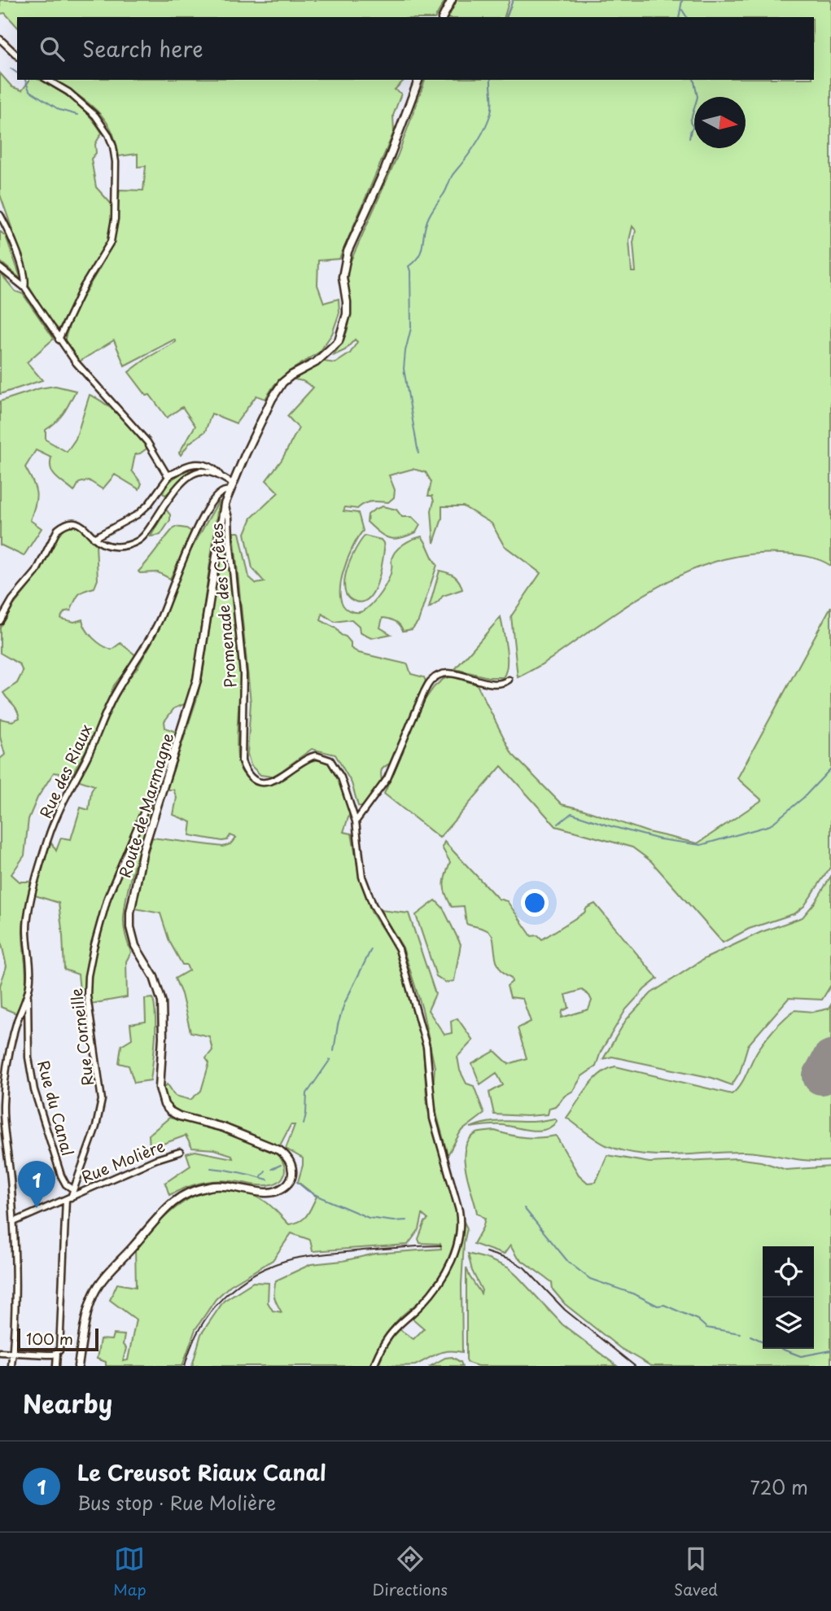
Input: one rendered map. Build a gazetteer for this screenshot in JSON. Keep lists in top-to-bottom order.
{
  "streets": {
    "street": [
      "Promenade des Crêtes",
      "Rue des Riaux",
      "Route de Marmagne",
      "Rue Corneille",
      "Rue du Canal",
      "Rue Molière"
    ]
  },
  "crossings": [
    ["Promenade des Crêtes", "Route de Marmagne"],
    ["Rue des Riaux", "Route de Marmagne"],
    ["Rue des Riaux", "Rue du Canal"],
    ["Rue des Riaux", "Rue Molière"],
    ["Route de Marmagne", "Rue Corneille"],
    ["Rue Corneille", "Rue du Canal"],
    ["Rue Corneille", "Rue Molière"]
  ],
  "scale_bar": "100 m",
  "north": "right",
  "page": {
    "search": "Search here",
    "pins": "1",
    "scale": "100 m",
    "heading": "Nearby",
    "list": [
      {
        "mark": "1",
        "name": "Le Creusot Riaux Canal",
        "note": "Bus stop · Rue Molière",
        "value": "720 m"
      }
    ],
    "nav": ["Map", "Directions", "Saved"]
  }
}
